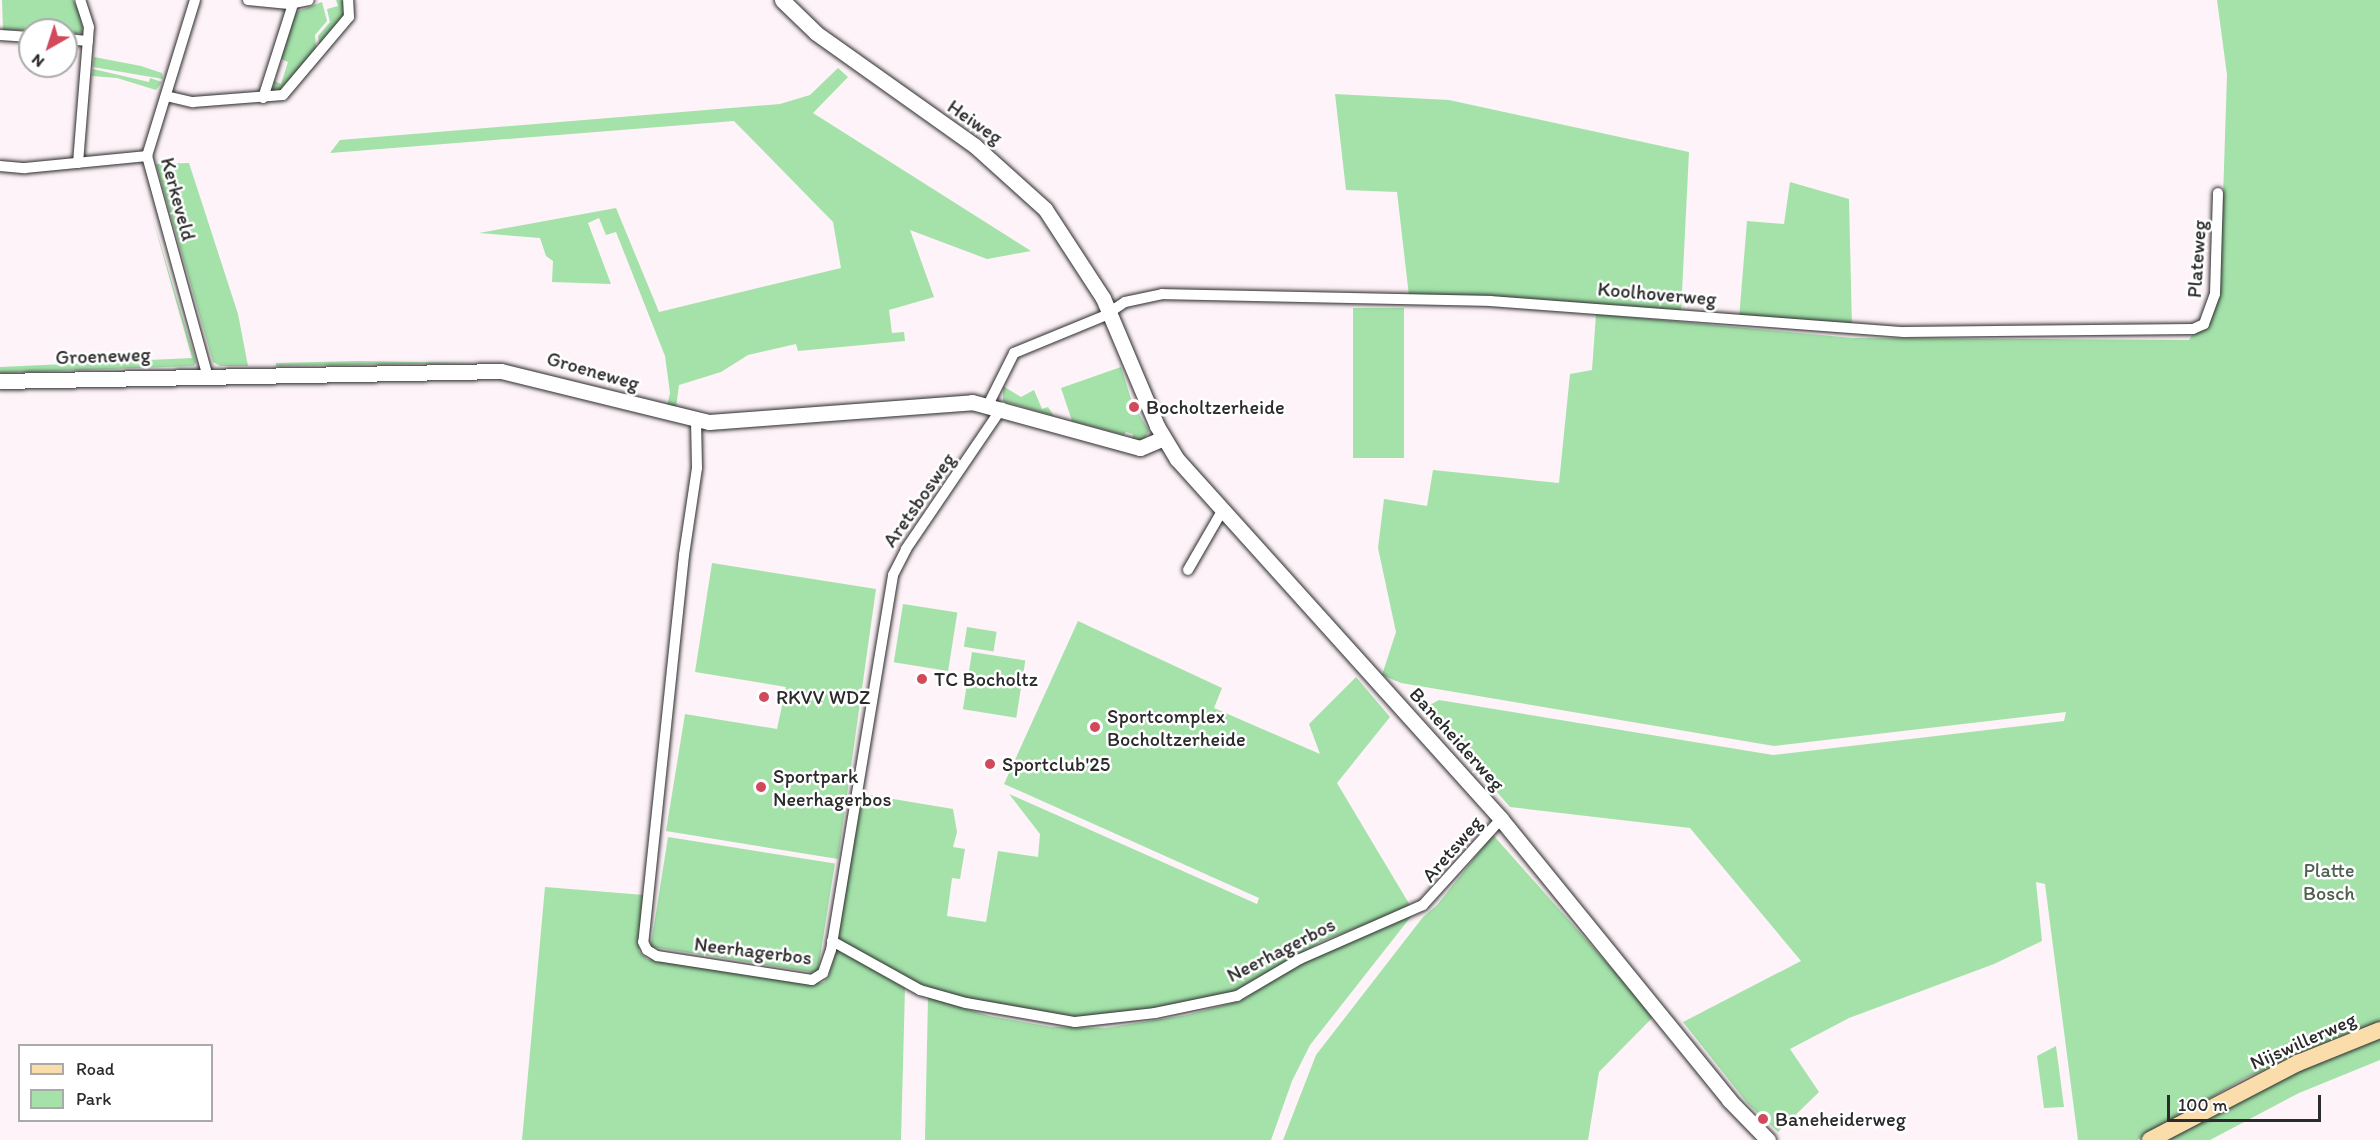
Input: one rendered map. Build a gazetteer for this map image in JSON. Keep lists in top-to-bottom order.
{
  "streets": {
    "main road": ["Nijswillerweg"],
    "street": [
      "Heiweg",
      "Kerkeveld",
      "Plateweg",
      "Koolhoverweg",
      "Groeneweg",
      "Aretsbosweg",
      "Baneheiderweg",
      "Aretsweg",
      "Neerhagerbos"
    ]
  },
  "crossings": [
    ["Heiweg", "Koolhoverweg"],
    ["Heiweg", "Baneheiderweg"],
    ["Kerkeveld", "Groeneweg"],
    ["Plateweg", "Koolhoverweg"],
    ["Koolhoverweg", "Groeneweg"],
    ["Koolhoverweg", "Aretsbosweg"],
    ["Koolhoverweg", "Baneheiderweg"],
    ["Groeneweg", "Aretsbosweg"],
    ["Groeneweg", "Baneheiderweg"],
    ["Groeneweg", "Neerhagerbos"],
    ["Aretsbosweg", "Neerhagerbos"],
    ["Baneheiderweg", "Aretsweg"],
    ["Aretsweg", "Neerhagerbos"]
  ],
  "parks": ["Platte Bosch"],
  "places": [
    "Bocholtzerheide",
    "TC Bocholtz",
    "RKVV WDZ",
    "Sportcomplex Bocholtzerheide",
    "Sportclub'25",
    "Sportpark Neerhagerbos",
    "Baneheiderweg"
  ],
  "legend": ["Road", "Park"],
  "scale_bar": "100 m",
  "north": "bottom left"
}
